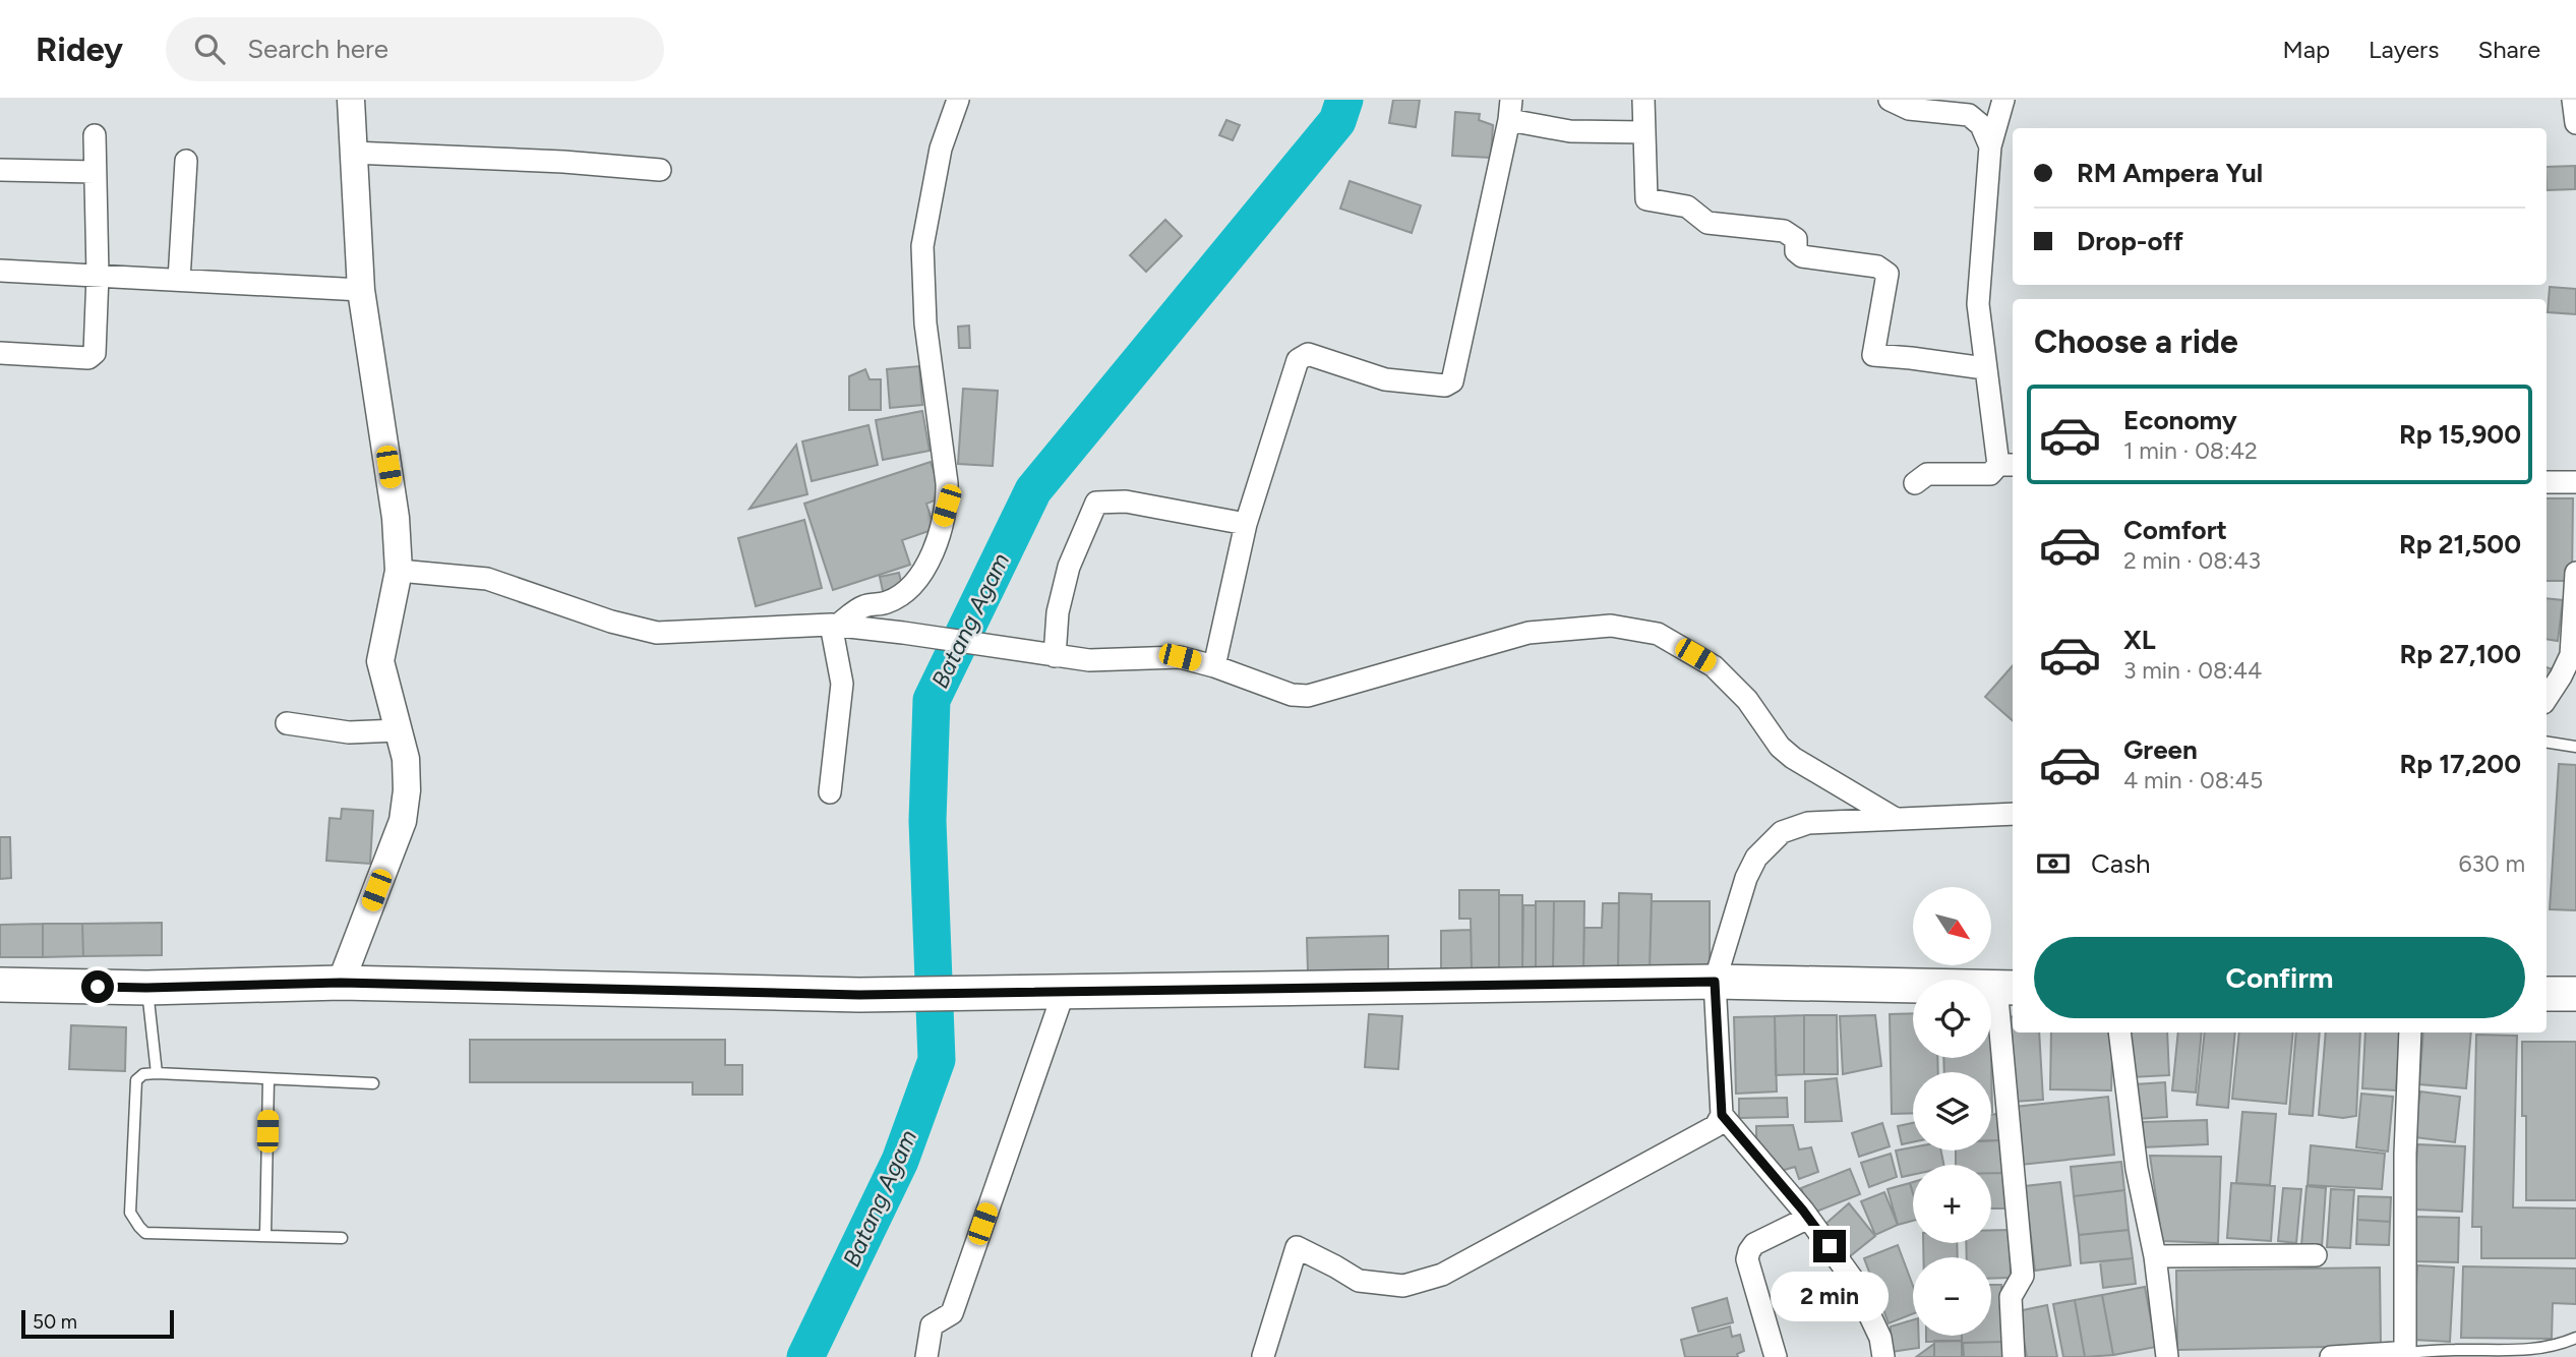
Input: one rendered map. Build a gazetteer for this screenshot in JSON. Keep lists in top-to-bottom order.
{
  "water": ["Batang Agam"],
  "scale_bar": "50 m",
  "north": "bottom right",
  "page": {
    "header": "Ridey",
    "search": "Search here",
    "nav": ["Map", "Layers", "Share"],
    "banner": ["RM Ampera Yul", "Drop-off"],
    "heading": "Choose a ride",
    "list": [
      {
        "name": "Economy",
        "note": "1 min · 08:42",
        "value": "Rp 15,900"
      },
      {
        "name": "Comfort",
        "note": "2 min · 08:43",
        "value": "Rp 21,500"
      },
      {
        "name": "XL",
        "note": "3 min · 08:44",
        "value": "Rp 27,100"
      },
      {
        "name": "Green",
        "note": "4 min · 08:45",
        "value": "Rp 17,200"
      }
    ],
    "pay": ["Cash", "630 m"],
    "map_buttons": ["+", "−"],
    "buttons": "Confirm",
    "bubble": "2 min",
    "scale": "50 m"
  }
}
